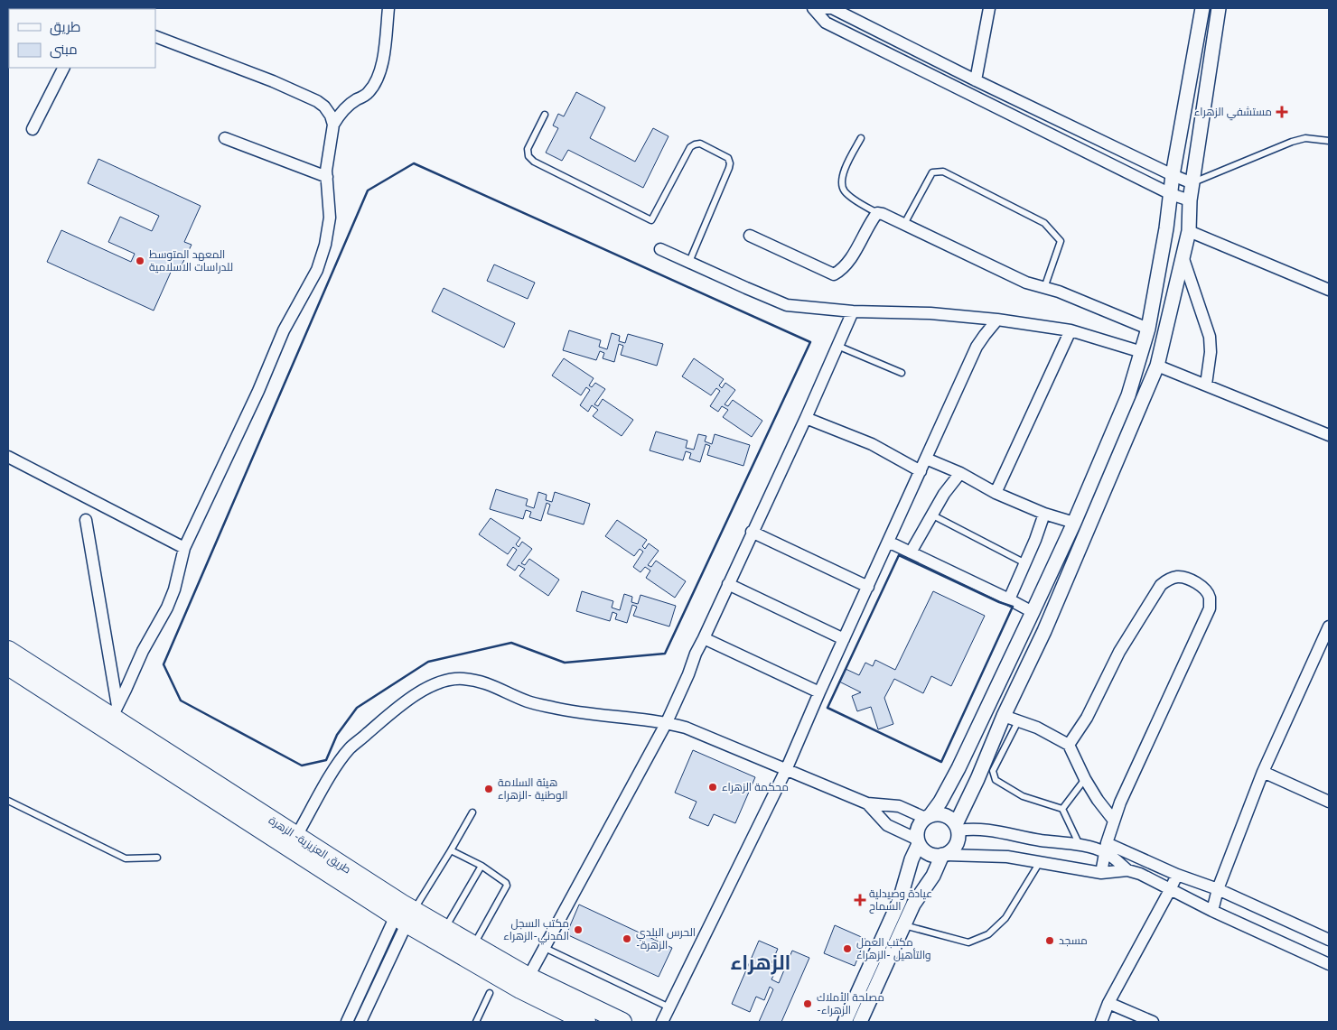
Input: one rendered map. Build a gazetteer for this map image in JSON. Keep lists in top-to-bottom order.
{
  "streets": {
    "main road": ["طريق العزيزية- الزهرة"]
  },
  "districts": ["الزهراء"],
  "places": {
    "health": ["مستشفي الزهراء", "عيادة وصيدلية السماح"],
    "other": [
      "المعهد المتوسط للدراسات الاسلامية",
      "محكمة الزهراء",
      "هيئة السلامة الوطنية -الزهراء",
      "مكتب السجل المدني-الزهراء",
      "الحرس البلدي -الزهرة",
      "مسجد",
      "مكتب العمل والتأهيل -الزهراء",
      "مصلحة الأملاك -الزهراء"
    ]
  },
  "legend": ["طريق", "مبنى"]
}
